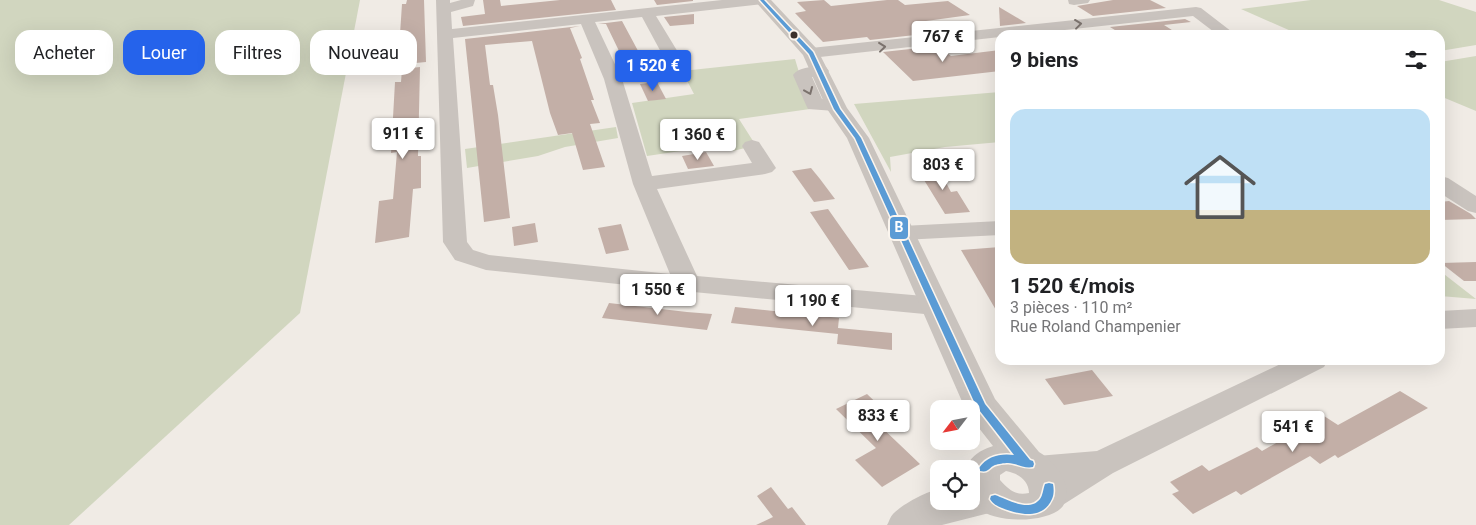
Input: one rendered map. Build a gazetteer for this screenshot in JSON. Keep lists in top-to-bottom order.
{
  "lines": ["transit line B"],
  "north": "bottom left",
  "page": {
    "price": [
      "767 €",
      "1 520 €",
      "911 €",
      "1 360 €",
      "803 €",
      "1 550 €",
      "1 190 €",
      "833 €",
      "541 €"
    ],
    "chip": [
      "Acheter",
      "Louer",
      "Filtres",
      "Nouveau"
    ],
    "heading": "9 biens",
    "list": [
      {
        "name": "1 520 €/mois",
        "note": "3 pièces · 110 m² · Rue Roland Champenier"
      }
    ]
  }
}
